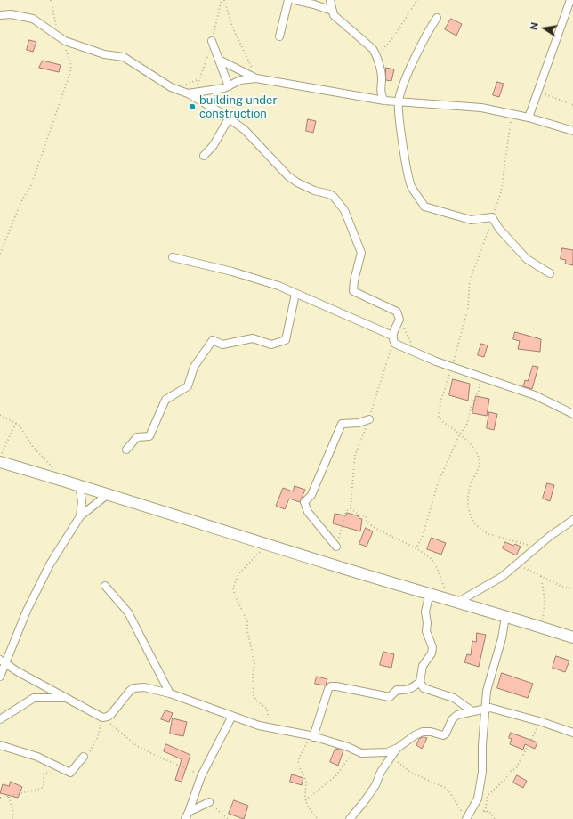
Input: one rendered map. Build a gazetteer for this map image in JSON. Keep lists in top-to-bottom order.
{
  "places": ["building under construction"],
  "north": "left"
}
